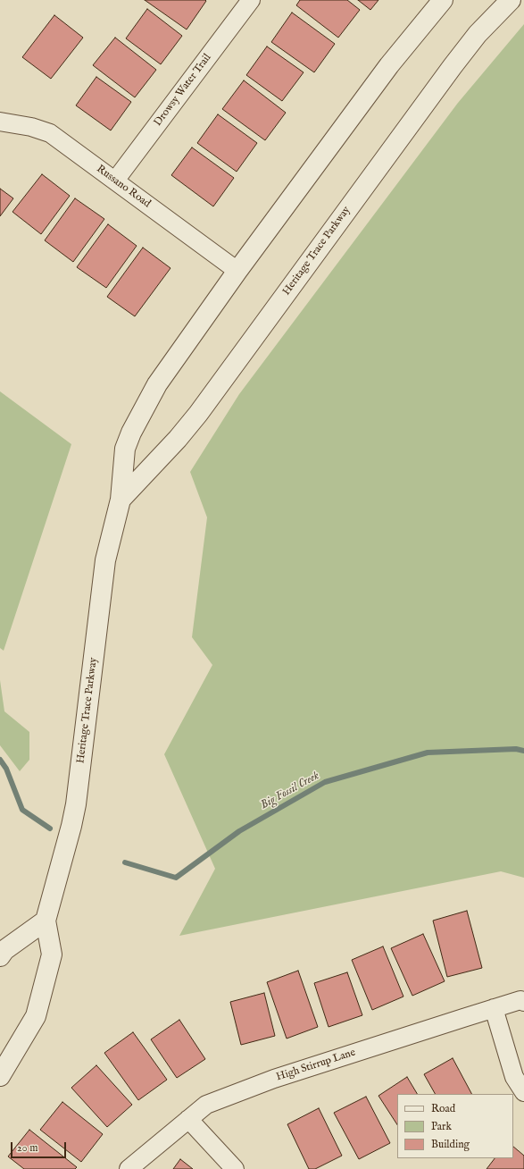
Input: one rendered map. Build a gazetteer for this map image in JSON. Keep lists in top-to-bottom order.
{
  "streets": {
    "street": [
      "Drowsy Water Trail",
      "Russano Road",
      "Heritage Trace Parkway",
      "High Stirrup Lane"
    ]
  },
  "crossings": [
    ["Drowsy Water Trail", "Russano Road"],
    ["Russano Road", "Heritage Trace Parkway"]
  ],
  "water": ["Big Fossil Creek"],
  "legend": ["Road", "Park", "Building"],
  "scale_bar": "20 m"
}
